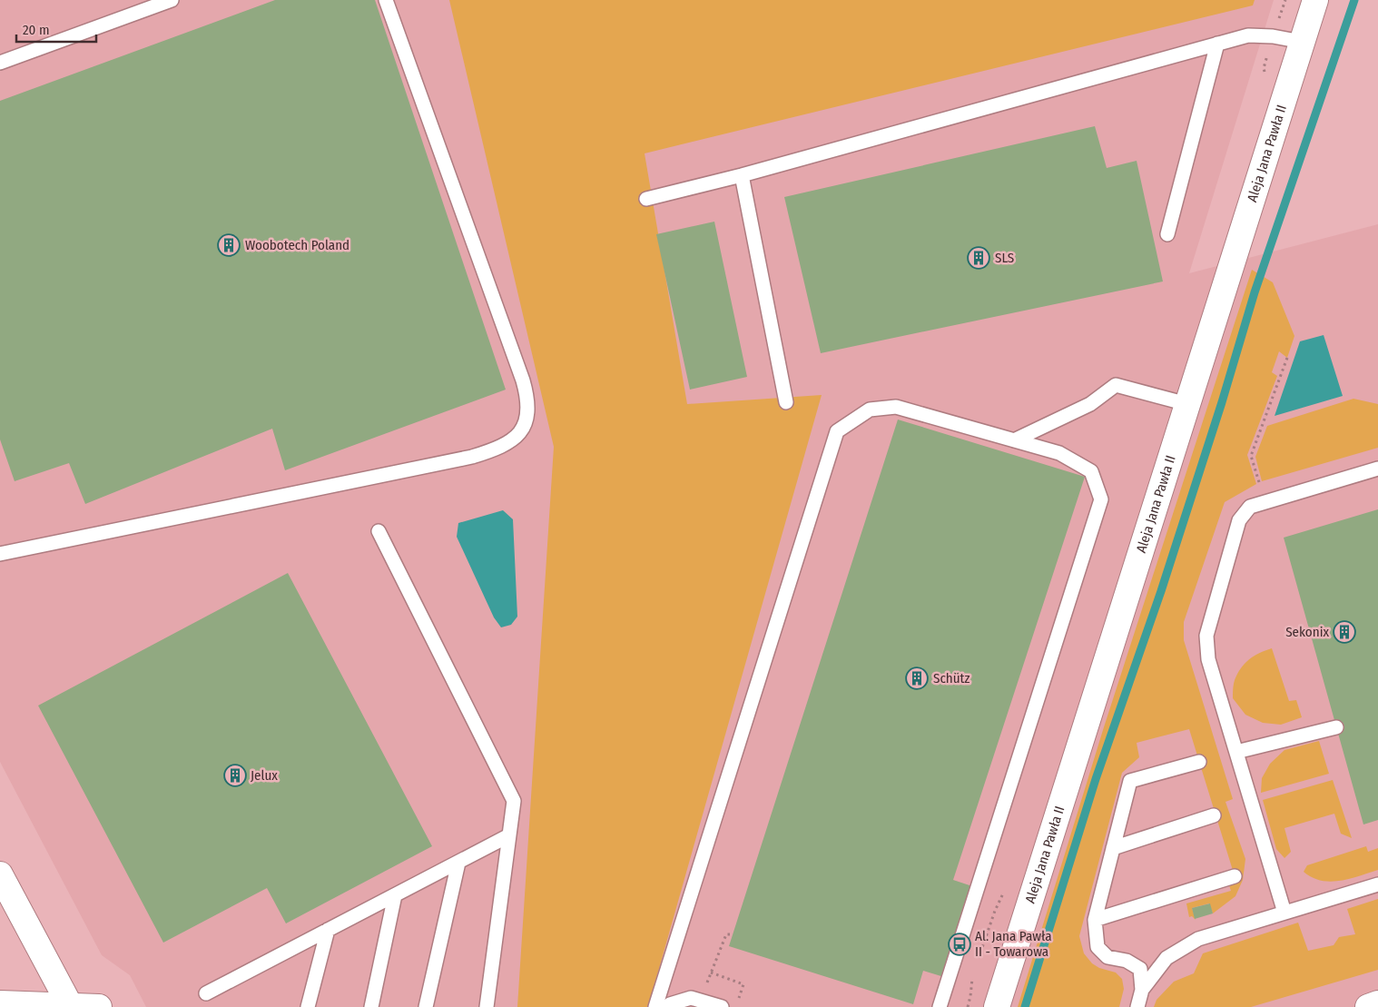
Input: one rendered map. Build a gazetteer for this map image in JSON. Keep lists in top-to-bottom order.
{
  "streets": {
    "street": ["Aleja Jana Pawła II"]
  },
  "places": {
    "building": [
      "Woobotech Poland",
      "SLS",
      "Sekonix",
      "Schütz",
      "Jelux"
    ],
    "bus stop": ["Al. Jana Pawła II - Towarowa"]
  },
  "scale_bar": "20 m"
}
